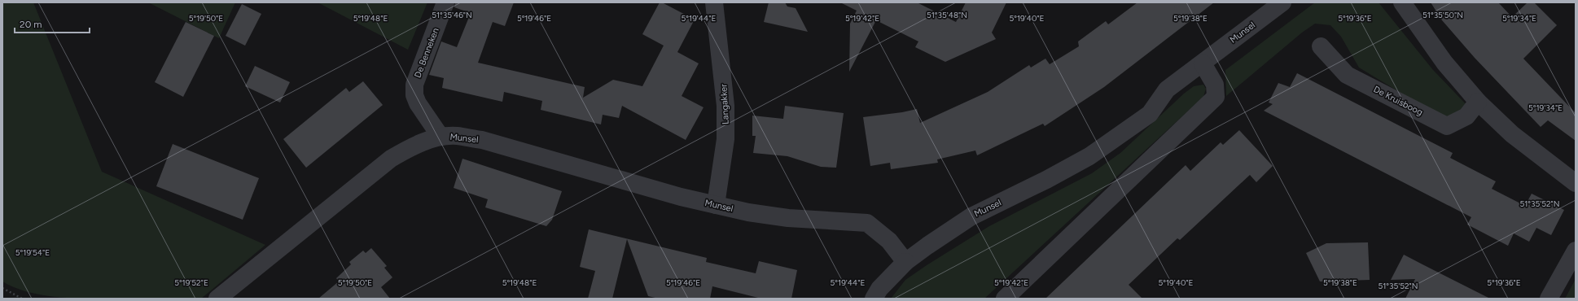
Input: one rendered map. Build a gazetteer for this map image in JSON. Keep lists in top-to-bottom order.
{
  "streets": {
    "street": [
      "Munsel",
      "De Benneken",
      "De Kruisboog",
      "Langakker"
    ]
  },
  "crossings": [
    ["Munsel", "De Benneken"],
    ["Munsel", "Langakker"]
  ],
  "scale_bar": "20 m",
  "coordinates": [
    "51°35'46\"N",
    "51°35'48\"N",
    "51°35'50\"N",
    "5°19'50\"E",
    "5°19'48\"E",
    "5°19'46\"E",
    "5°19'44\"E",
    "5°19'42\"E",
    "5°19'40\"E",
    "5°19'38\"E",
    "5°19'36\"E",
    "5°19'34\"E",
    "51°35'52\"N",
    "5°19'54\"E",
    "5°19'52\"E"
  ]
}
